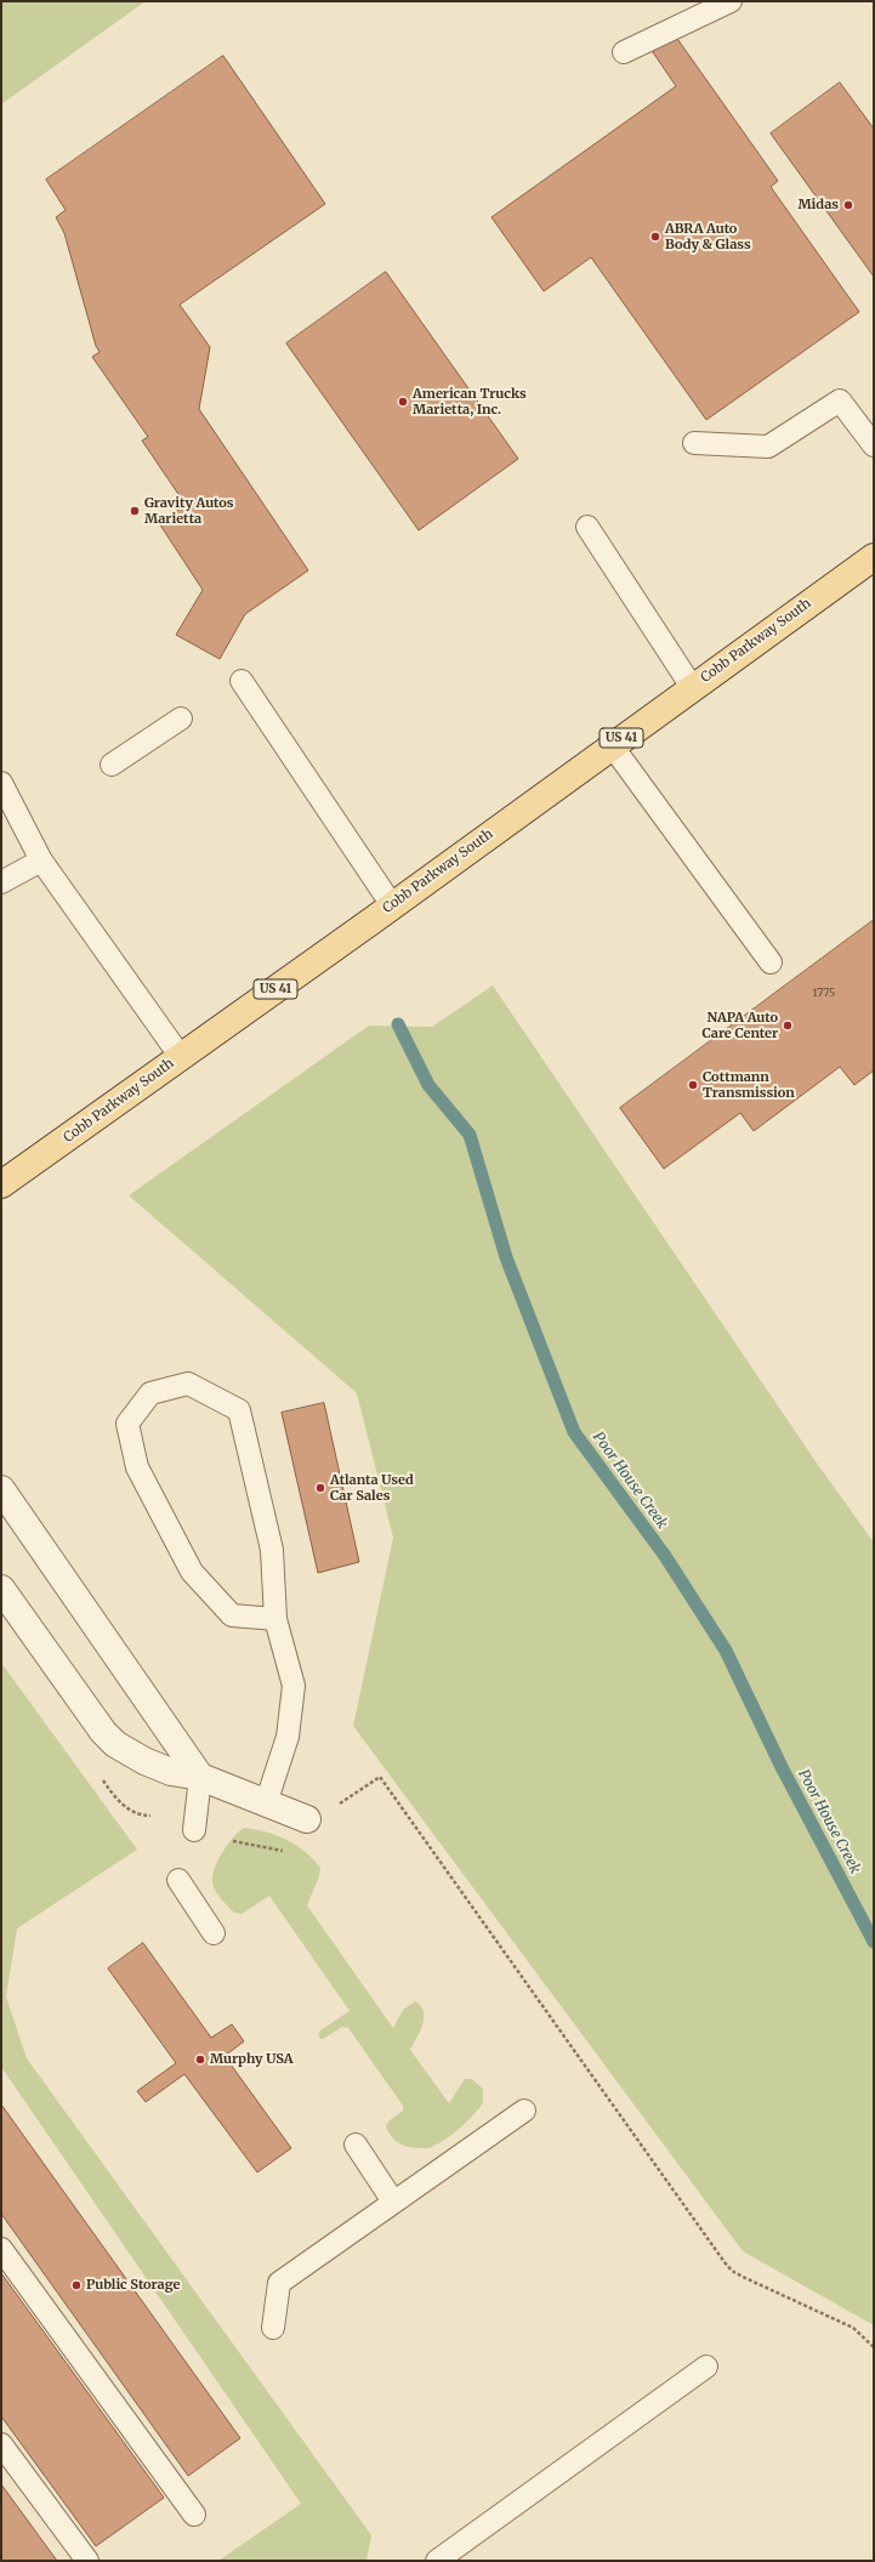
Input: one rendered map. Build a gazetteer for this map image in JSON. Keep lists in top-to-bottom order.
{
  "streets": {
    "main road": ["Cobb Parkway South", "US 41"]
  },
  "water": ["Poor House Creek"],
  "places": [
    "Midas",
    "ABRA Auto Body & Glass",
    "American Trucks Marietta, Inc.",
    "Gravity Autos Marietta",
    "NAPA Auto Care Center",
    "Cottmann Transmission",
    "Atlanta Used Car Sales",
    "Murphy USA",
    "Public Storage"
  ],
  "house_numbers": ["1775"]
}
